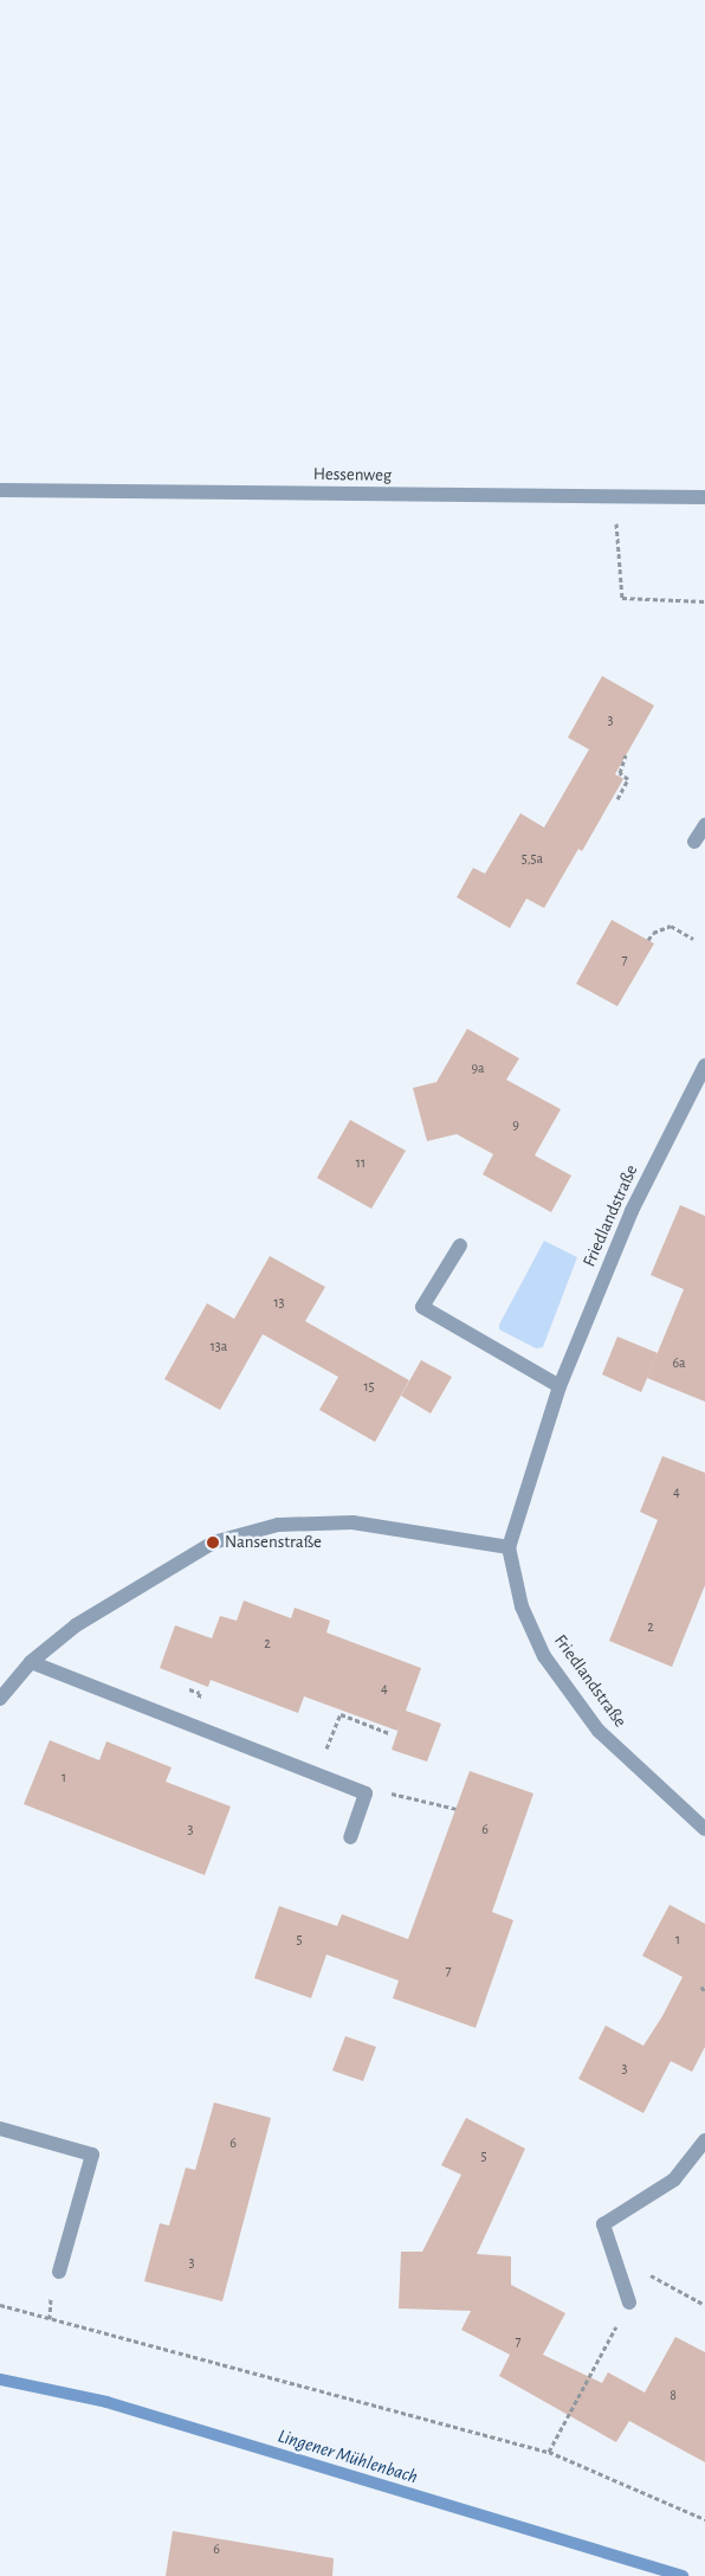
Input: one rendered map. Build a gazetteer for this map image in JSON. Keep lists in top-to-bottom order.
{
  "streets": {
    "street": ["Hessenweg", "Friedlandstraße"]
  },
  "water": ["Lingener Mühlenbach"],
  "places": ["Nansenstraße"],
  "house_numbers": [
    "3",
    "5,5a",
    "7",
    "9a",
    "9",
    "11",
    "13",
    "13a",
    "6a",
    "15",
    "4",
    "2",
    "2",
    "4",
    "1",
    "3",
    "6",
    "5",
    "1",
    "7",
    "3",
    "6",
    "5",
    "3",
    "7",
    "8",
    "6"
  ]
}
